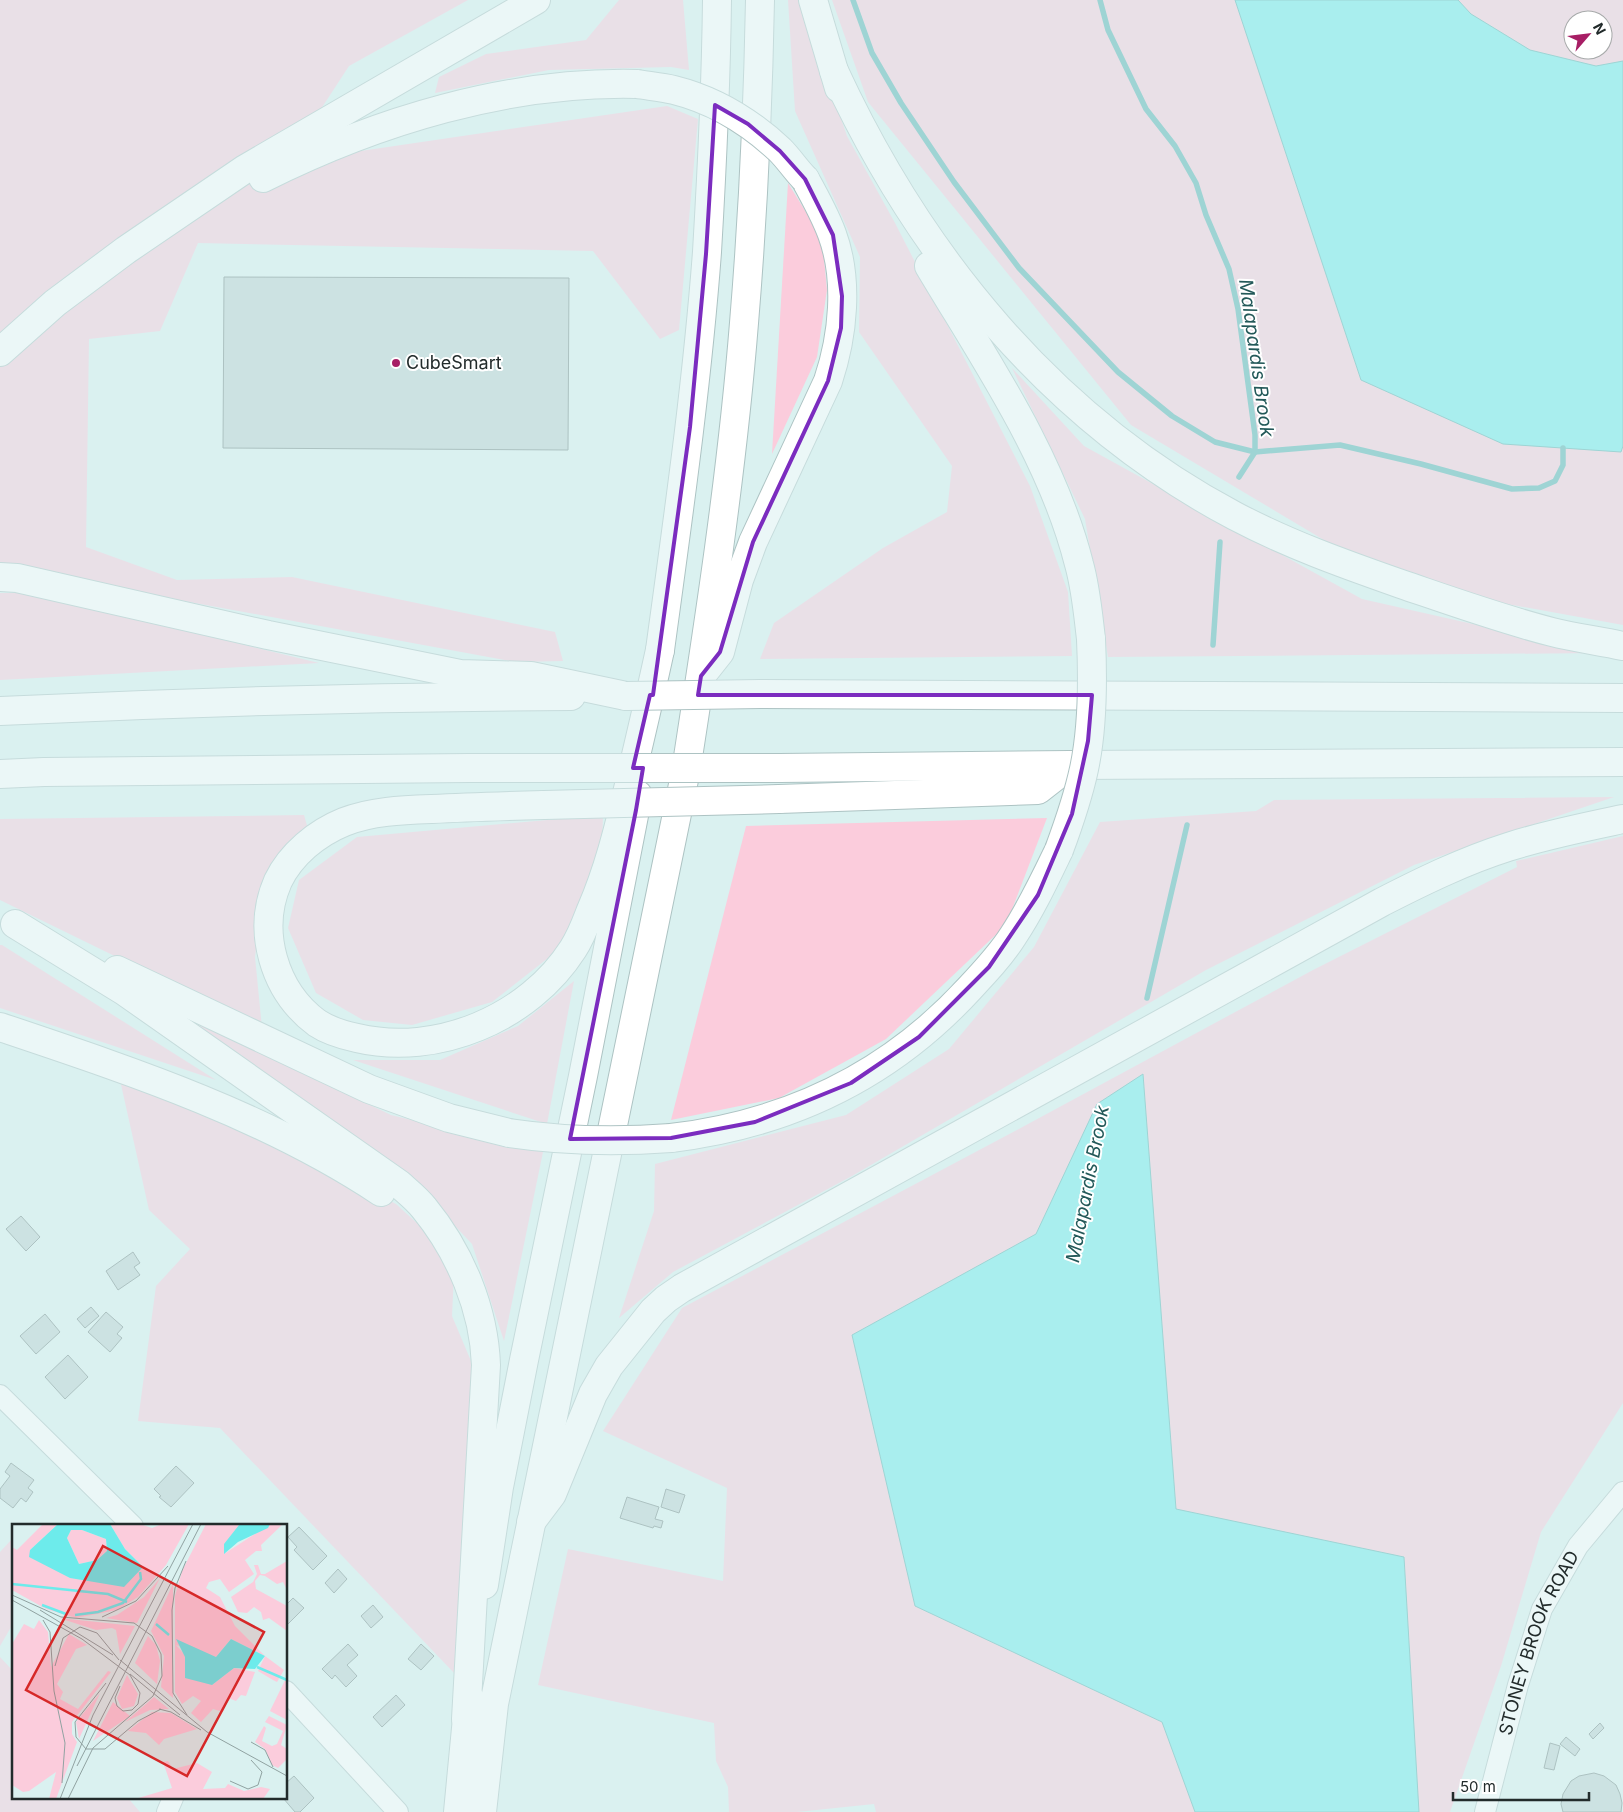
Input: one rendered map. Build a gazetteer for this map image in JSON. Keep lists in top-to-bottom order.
{
  "streets": {
    "street": ["STONEY BROOK ROAD"]
  },
  "water": ["Malapardis Brook"],
  "places": ["CubeSmart"],
  "scale_bar": "50 m",
  "north": "top right"
}
